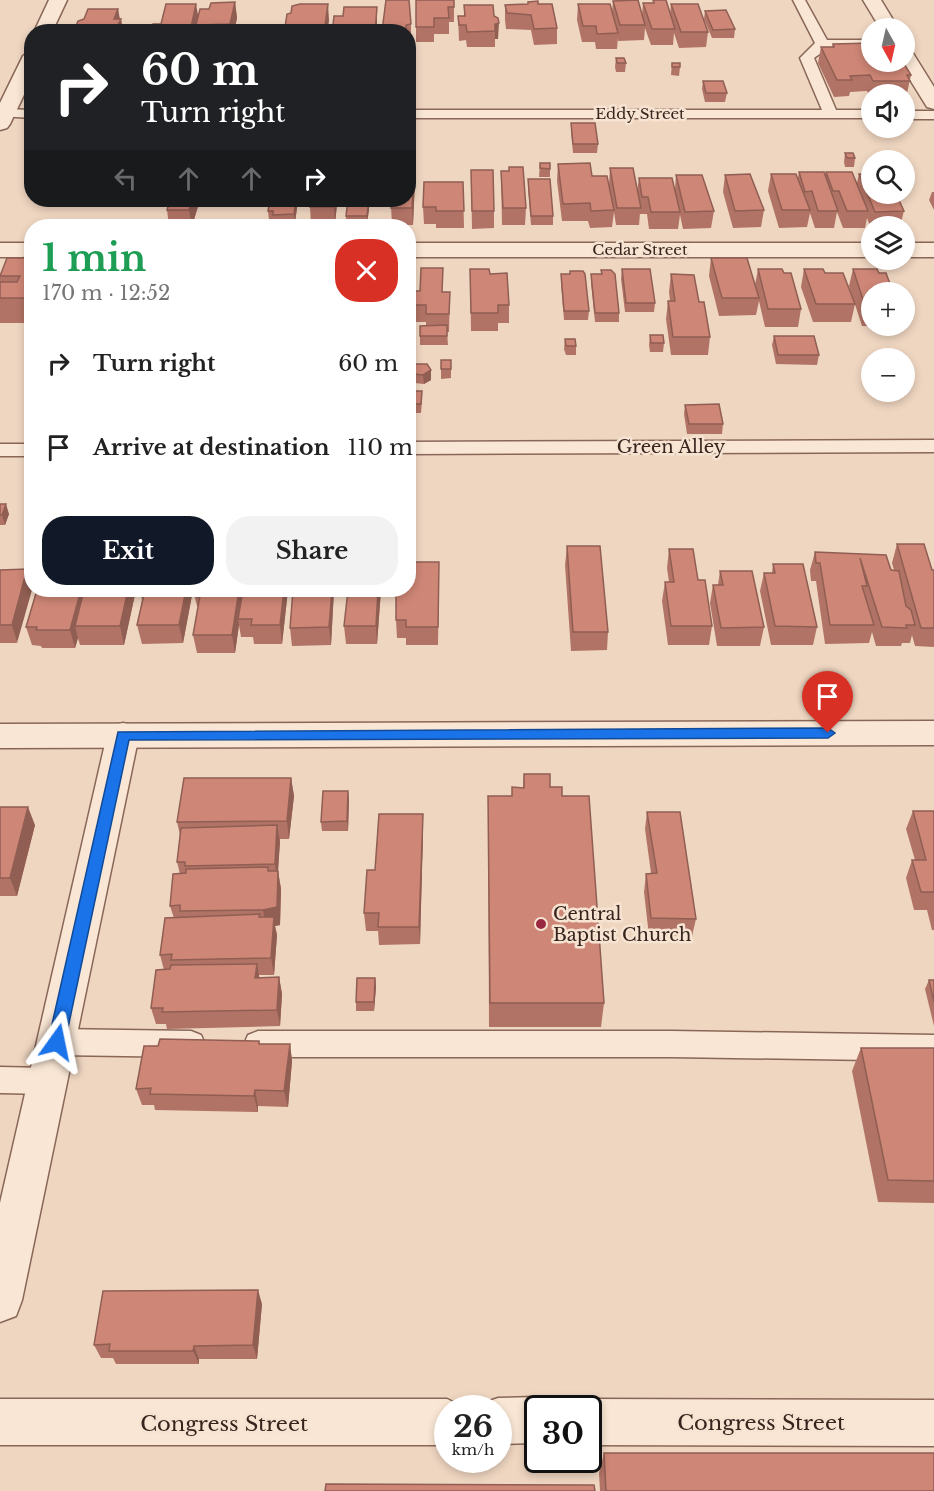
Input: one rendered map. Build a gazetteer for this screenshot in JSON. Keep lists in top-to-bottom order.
{
  "streets": {
    "street": ["Cedar Street", "Congress Street"],
    "lane": ["Eddy Street", "Green Alley"]
  },
  "places": ["Central Baptist Church"],
  "north": "bottom",
  "page": {
    "map_buttons": ["+", "−"],
    "turn": ["60 m", "Turn right"],
    "heading": ["1 min", "170 m · 12:52"],
    "list": [
      {
        "name": "Turn right",
        "value": "60 m"
      },
      {
        "name": "Arrive at destination",
        "value": "110 m"
      }
    ],
    "buttons": ["Exit", "Share"],
    "speed": "26 km/h",
    "limit": "30"
  }
}
